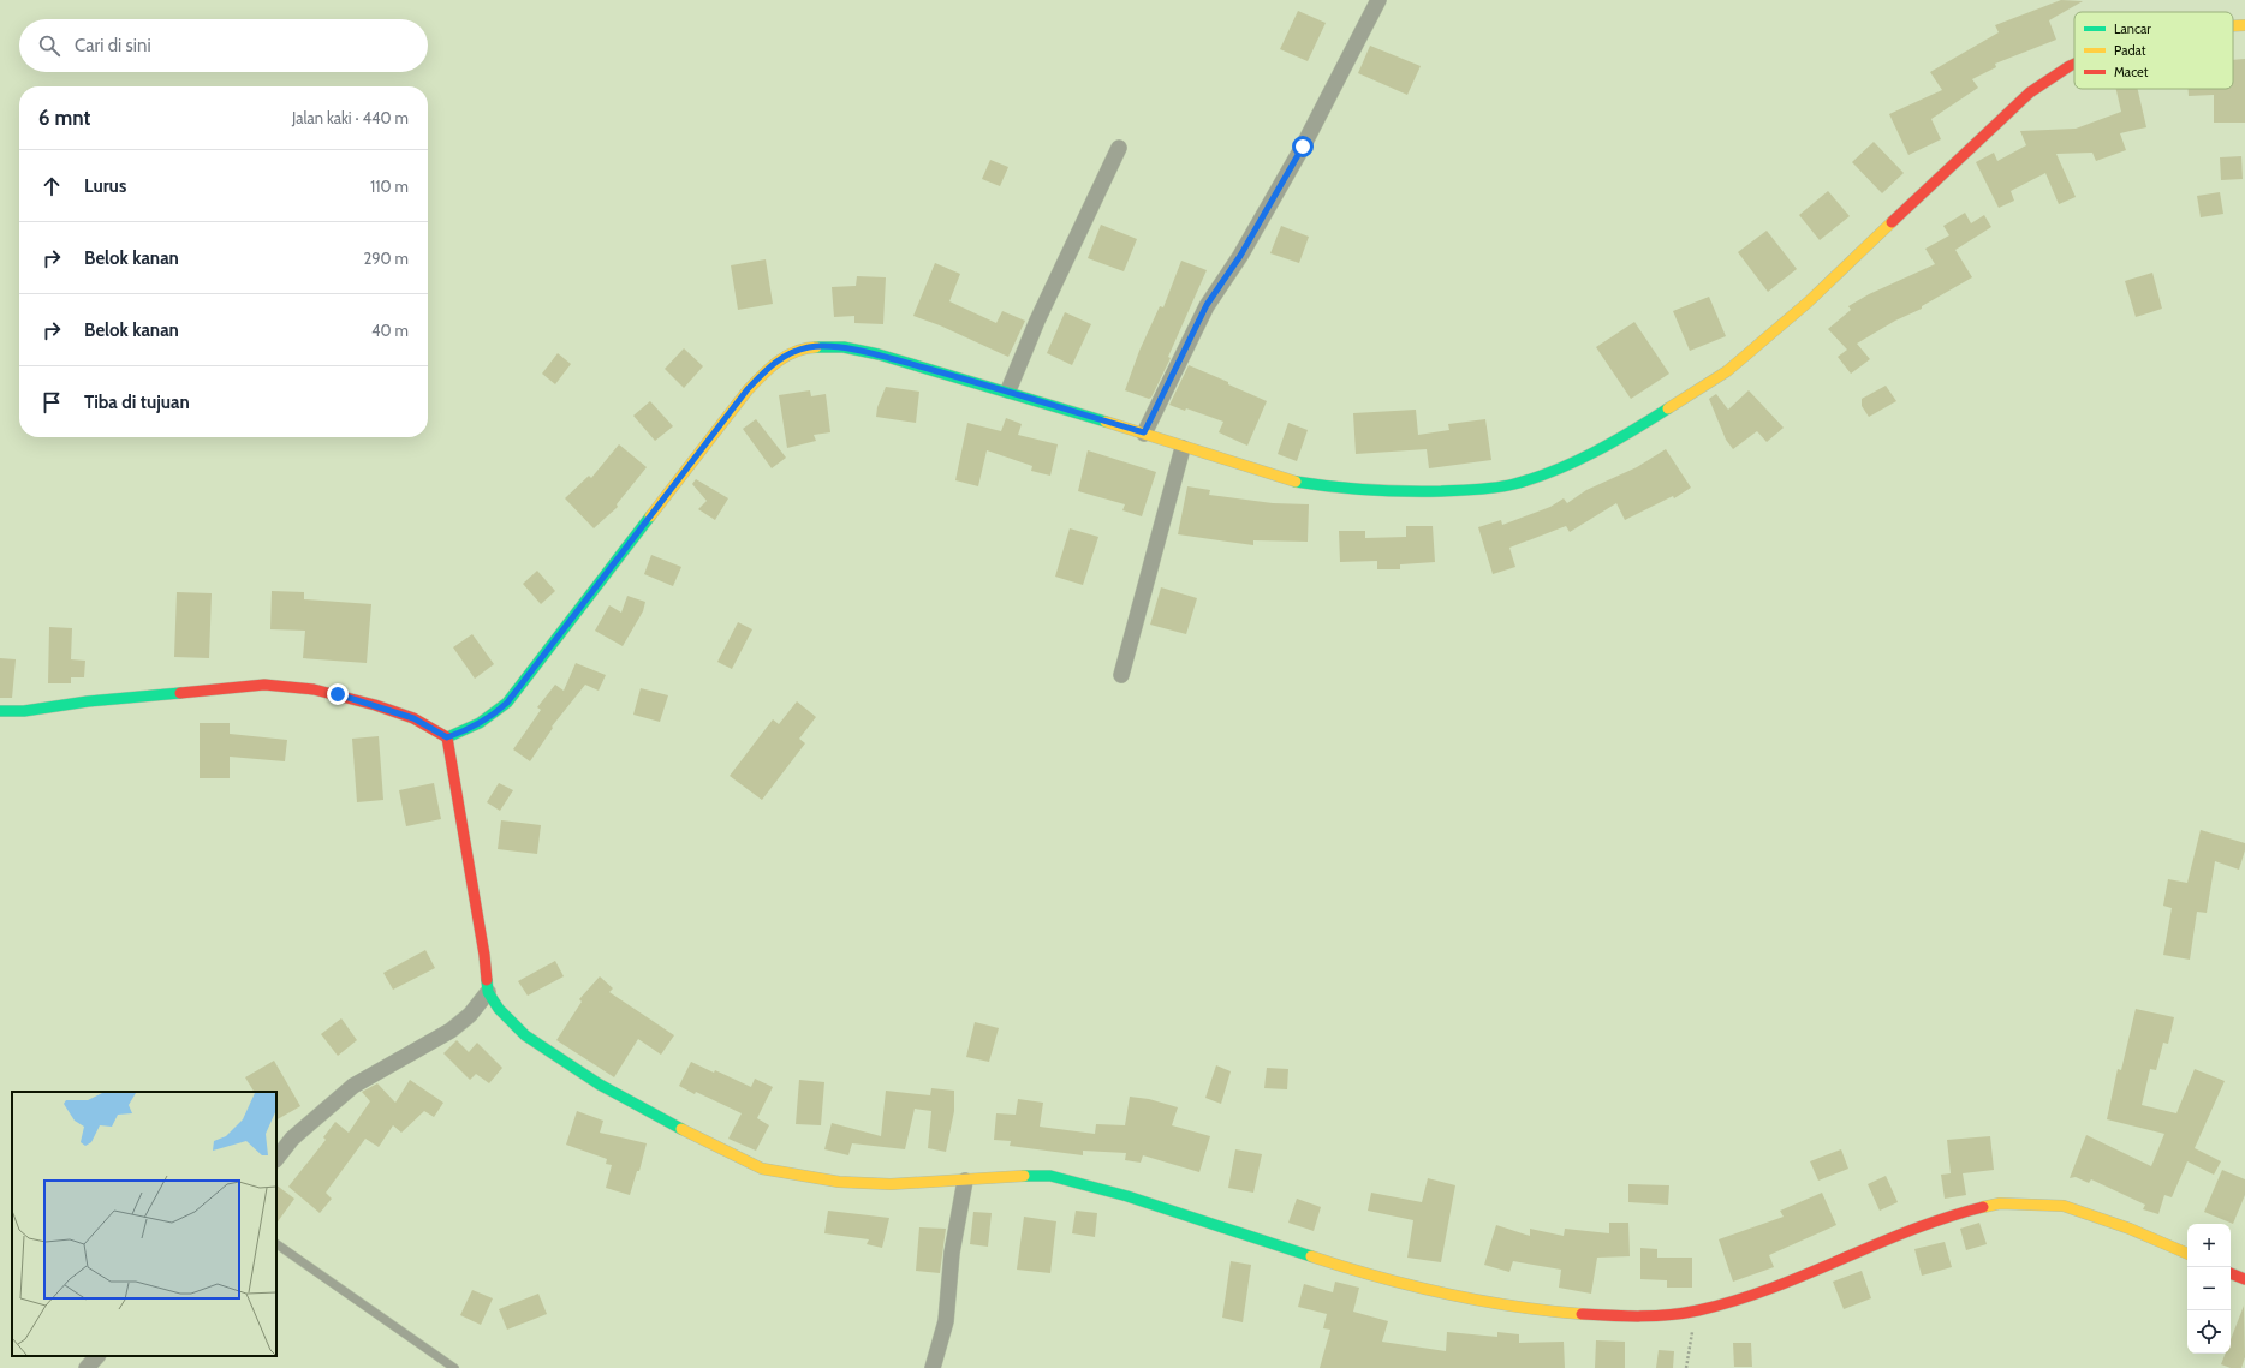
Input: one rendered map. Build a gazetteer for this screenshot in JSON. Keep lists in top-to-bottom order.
{
  "legend": ["Lancar", "Padat", "Macet"],
  "page": {
    "search": "Cari di sini",
    "heading": ["6 mnt", "Jalan kaki · 440 m"],
    "list": [
      ["Lurus", "110 m"],
      ["Belok kanan", "290 m"],
      ["Belok kanan", "40 m"],
      "Tiba di tujuan"
    ],
    "map_buttons": ["+", "−"]
  }
}
